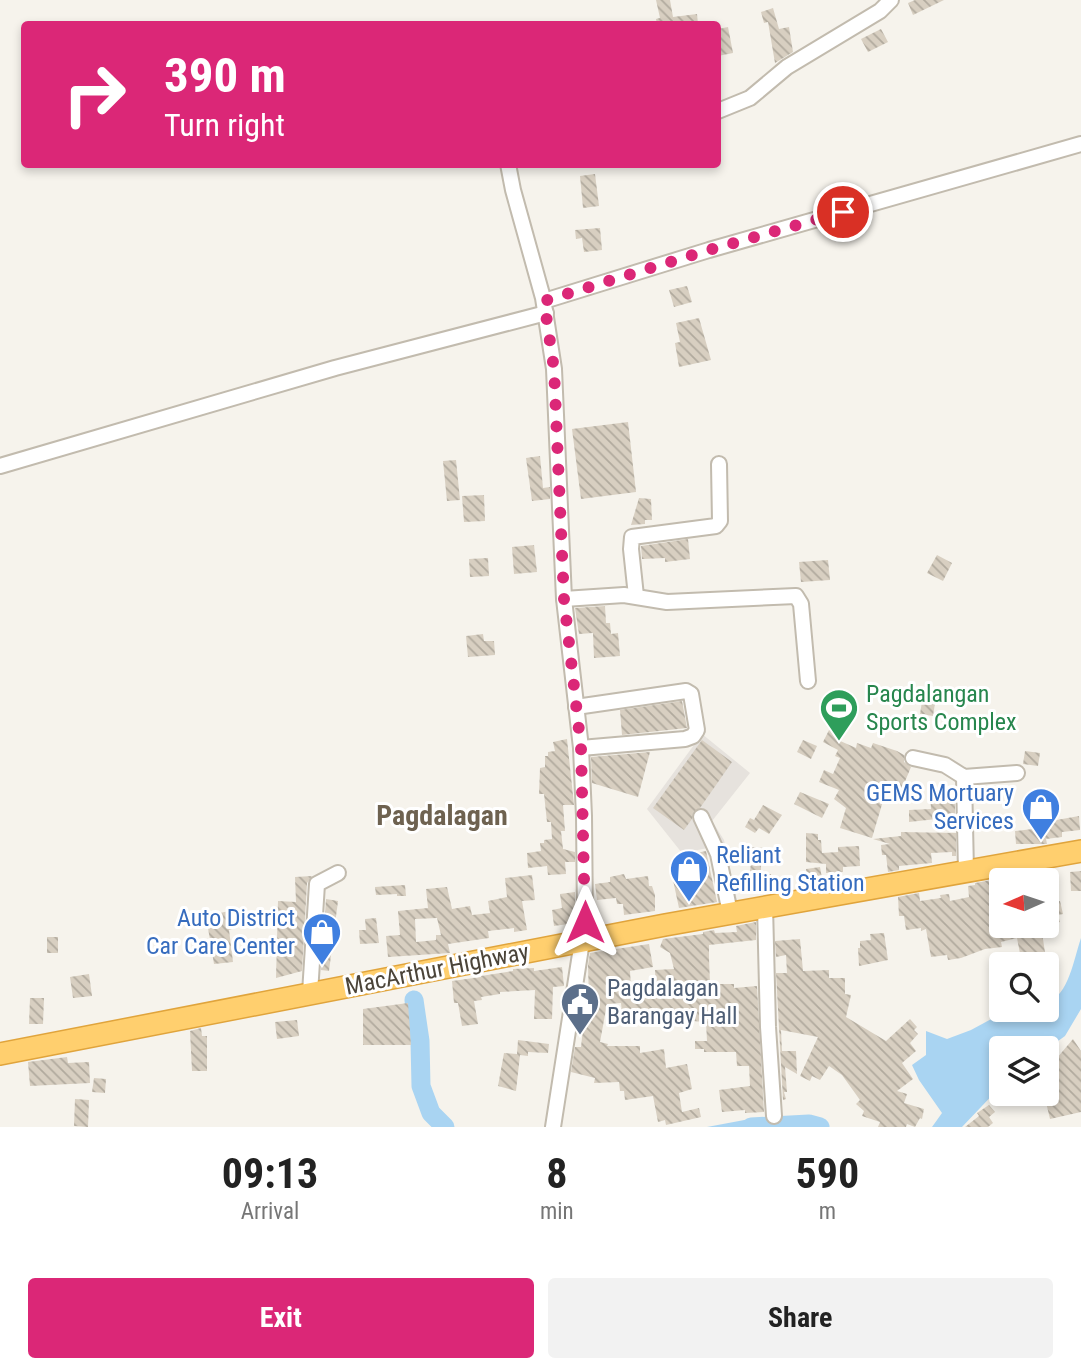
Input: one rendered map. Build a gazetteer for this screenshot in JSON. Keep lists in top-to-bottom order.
{
  "streets": {
    "highway": ["MacArthur Highway"]
  },
  "districts": ["Pagdalagan"],
  "places": {
    "sports": ["Pagdalangan Sports Complex"],
    "shop": ["GEMS Mortuary Services", "Reliant Refilling Station", "Auto District Car Care Center"],
    "public building": ["Pagdalagan Barangay Hall"]
  },
  "north": "left",
  "page": {
    "turn": ["390 m", "Turn right"],
    "eta": [
      "09:13",
      "Arrival",
      "8",
      "min",
      "590",
      "m"
    ],
    "buttons": ["Exit", "Share"]
  }
}
